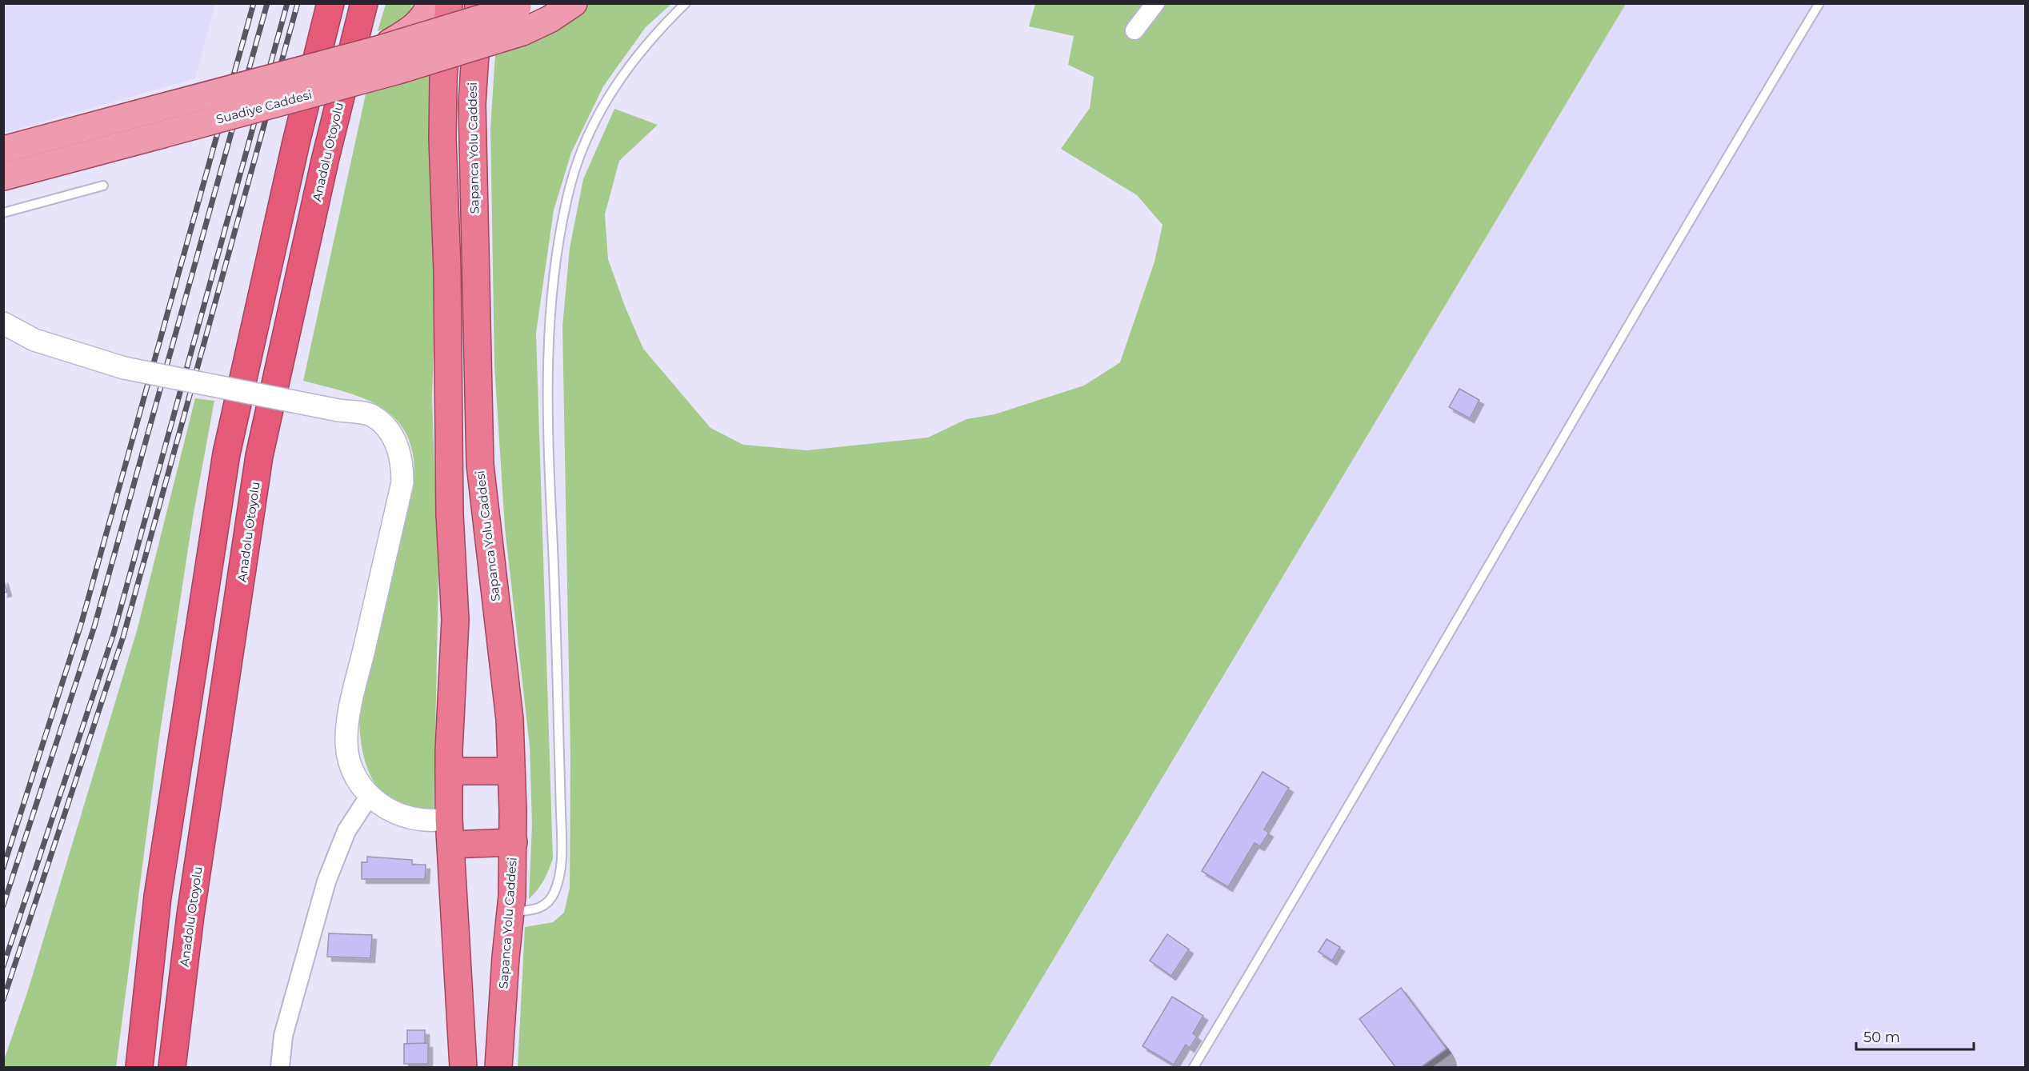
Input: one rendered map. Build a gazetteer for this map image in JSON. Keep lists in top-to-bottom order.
{
  "streets": {
    "highway": ["Sapanca Yolu Caddesi", "Anadolu Otoyolu"],
    "main road": ["Suadiye Caddesi"]
  },
  "scale_bar": "50 m"
}
